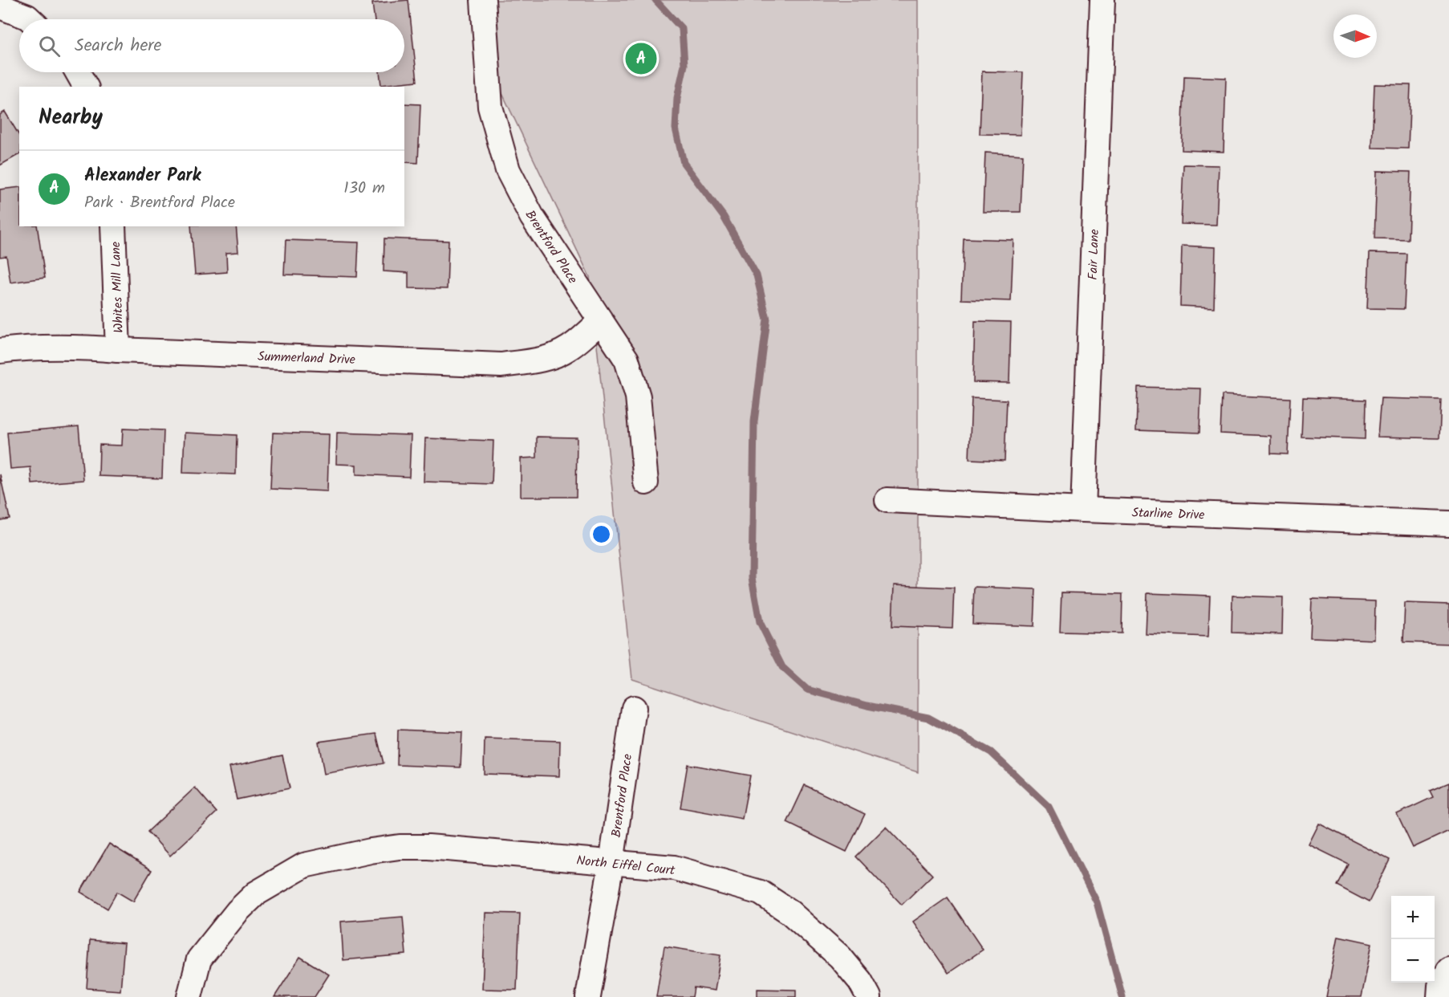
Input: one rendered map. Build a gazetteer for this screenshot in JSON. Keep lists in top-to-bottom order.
{
  "streets": {
    "street": [
      "Brentford Place",
      "Fair Lane",
      "Whites Mill Lane",
      "Summerland Drive",
      "Starline Drive",
      "North Eiffel Court"
    ]
  },
  "crossings": [
    ["Brentford Place", "Summerland Drive"],
    ["Brentford Place", "North Eiffel Court"],
    ["Fair Lane", "Starline Drive"],
    ["Whites Mill Lane", "Summerland Drive"]
  ],
  "north": "right",
  "page": {
    "search": "Search here",
    "pins": "A",
    "heading": "Nearby",
    "list": [
      {
        "mark": "A",
        "name": "Alexander Park",
        "note": "Park · Brentford Place",
        "value": "130 m"
      }
    ],
    "map_buttons": ["+", "−"]
  }
}
